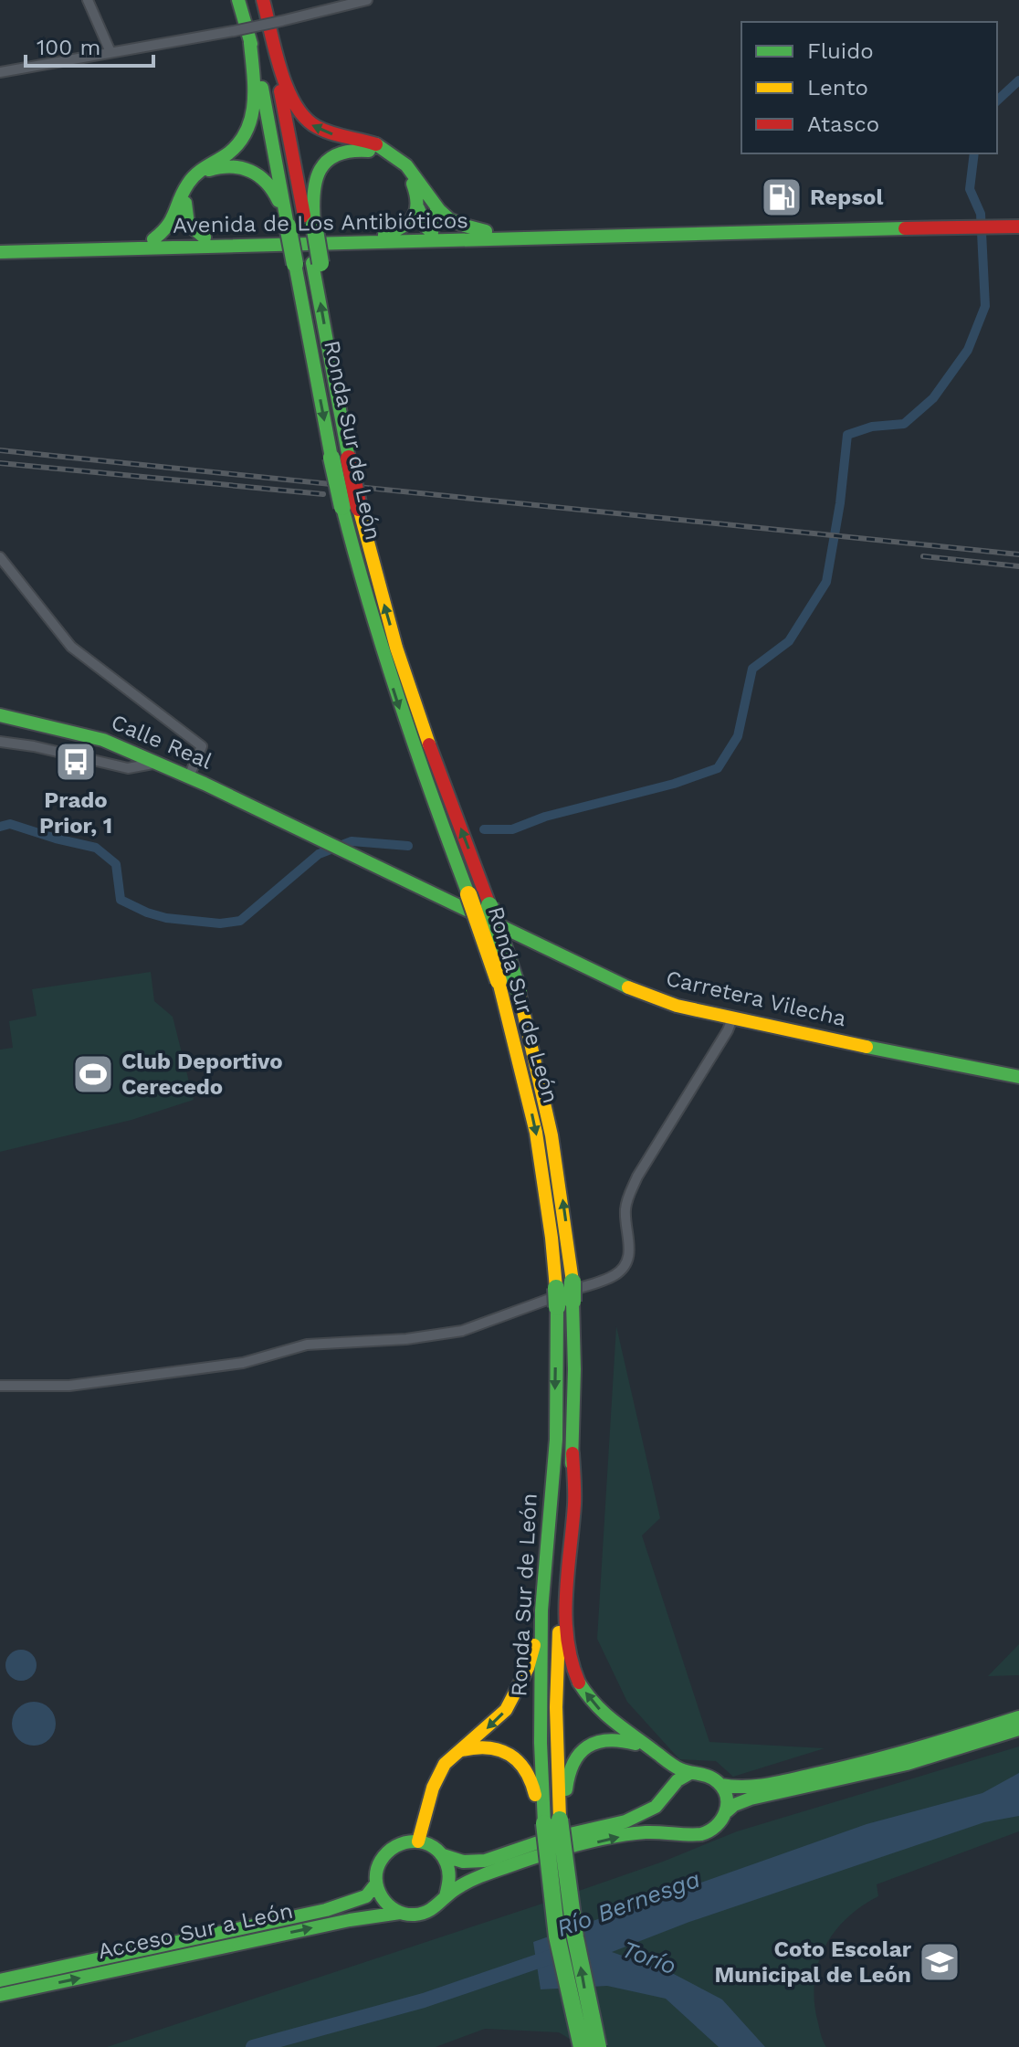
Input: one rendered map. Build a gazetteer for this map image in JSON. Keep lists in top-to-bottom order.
{
  "streets": {
    "main road": [
      "Avenida de Los Antibióticos",
      "Ronda Sur de León",
      "Calle Real",
      "Carretera Vilecha",
      "Acceso Sur a León"
    ]
  },
  "crossings": [
    ["Calle Real", "Carretera Vilecha"]
  ],
  "water": ["Río Bernesga", "Torío"],
  "places": {
    "fuel station": ["Repsol"],
    "bus stop": ["Prado Prior, 1"],
    "sports": ["Club Deportivo Cerecedo"],
    "school or university": ["Coto Escolar Municipal de León"]
  },
  "legend": ["Fluido", "Lento", "Atasco"],
  "scale_bar": "100 m"
}
